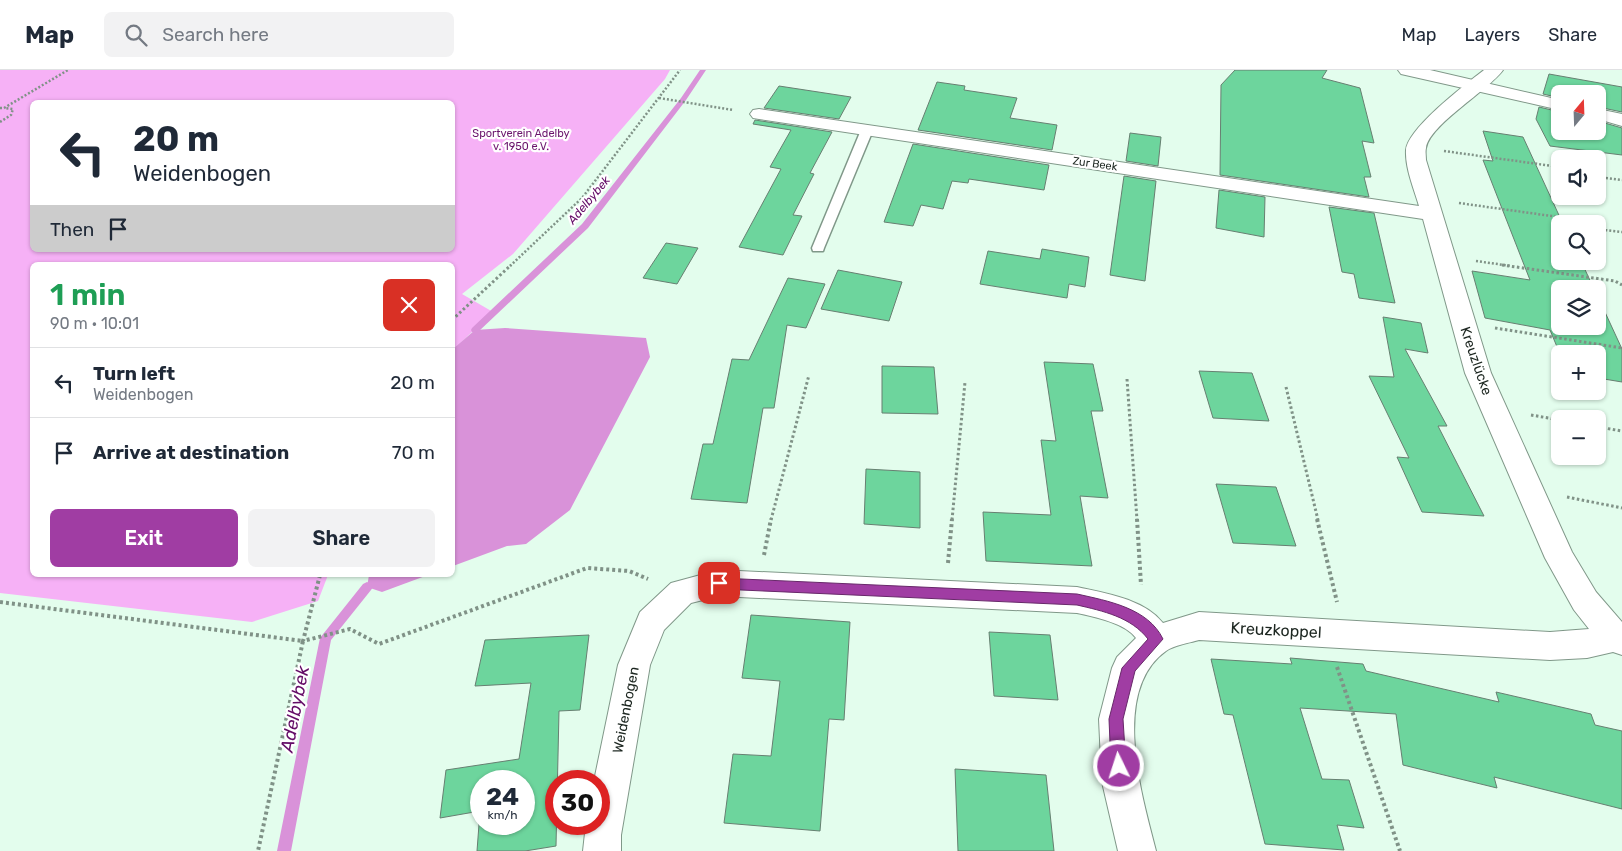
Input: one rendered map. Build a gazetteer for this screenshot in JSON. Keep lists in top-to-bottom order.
{
  "streets": {
    "street": [
      "Zur Beek",
      "Kreuzlücke",
      "Kreuzkoppel",
      "Weidenbogen"
    ]
  },
  "crossings": [
    ["Zur Beek", "Kreuzlücke"],
    ["Kreuzlücke", "Kreuzkoppel"]
  ],
  "water": ["Adelbybek"],
  "parks": ["Sportverein Adelby v. 1950 e.V."],
  "north": "top",
  "page": {
    "header": "Map",
    "search": "Search here",
    "nav": ["Map", "Layers", "Share"],
    "map_buttons": ["+", "−"],
    "turn": ["20 m", "Weidenbogen"],
    "then": "Then",
    "heading": ["1 min", "90 m · 10:01"],
    "list": [
      {
        "name": "Turn left",
        "note": "Weidenbogen",
        "value": "20 m"
      },
      {
        "name": "Arrive at destination",
        "value": "70 m"
      }
    ],
    "buttons": ["Exit", "Share"],
    "speed": "24 km/h",
    "limit": "30"
  }
}
